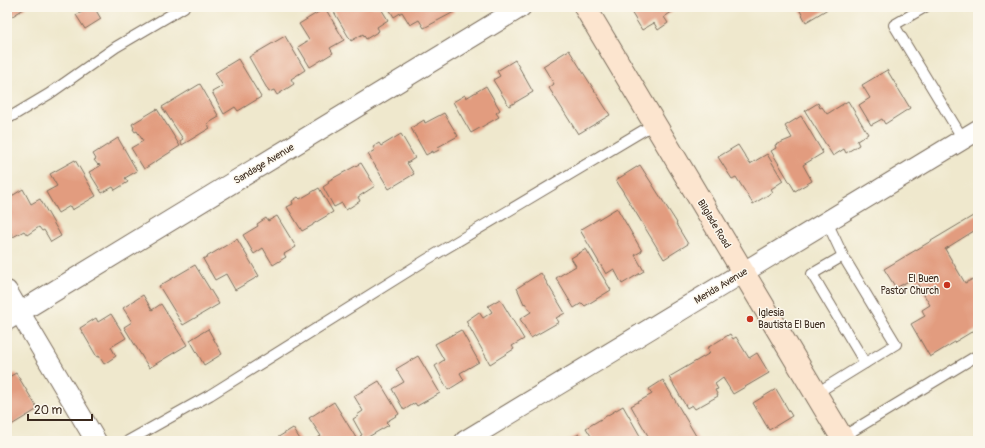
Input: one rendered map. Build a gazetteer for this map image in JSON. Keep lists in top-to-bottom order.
{
  "streets": {
    "street": ["Sandage Avenue", "Bilglade Road", "Merida Avenue"]
  },
  "crossings": [
    ["Bilglade Road", "Merida Avenue"]
  ],
  "places": ["El Buen Pastor Church", "Iglesia Bautista El Buen"],
  "scale_bar": "20 m"
}
